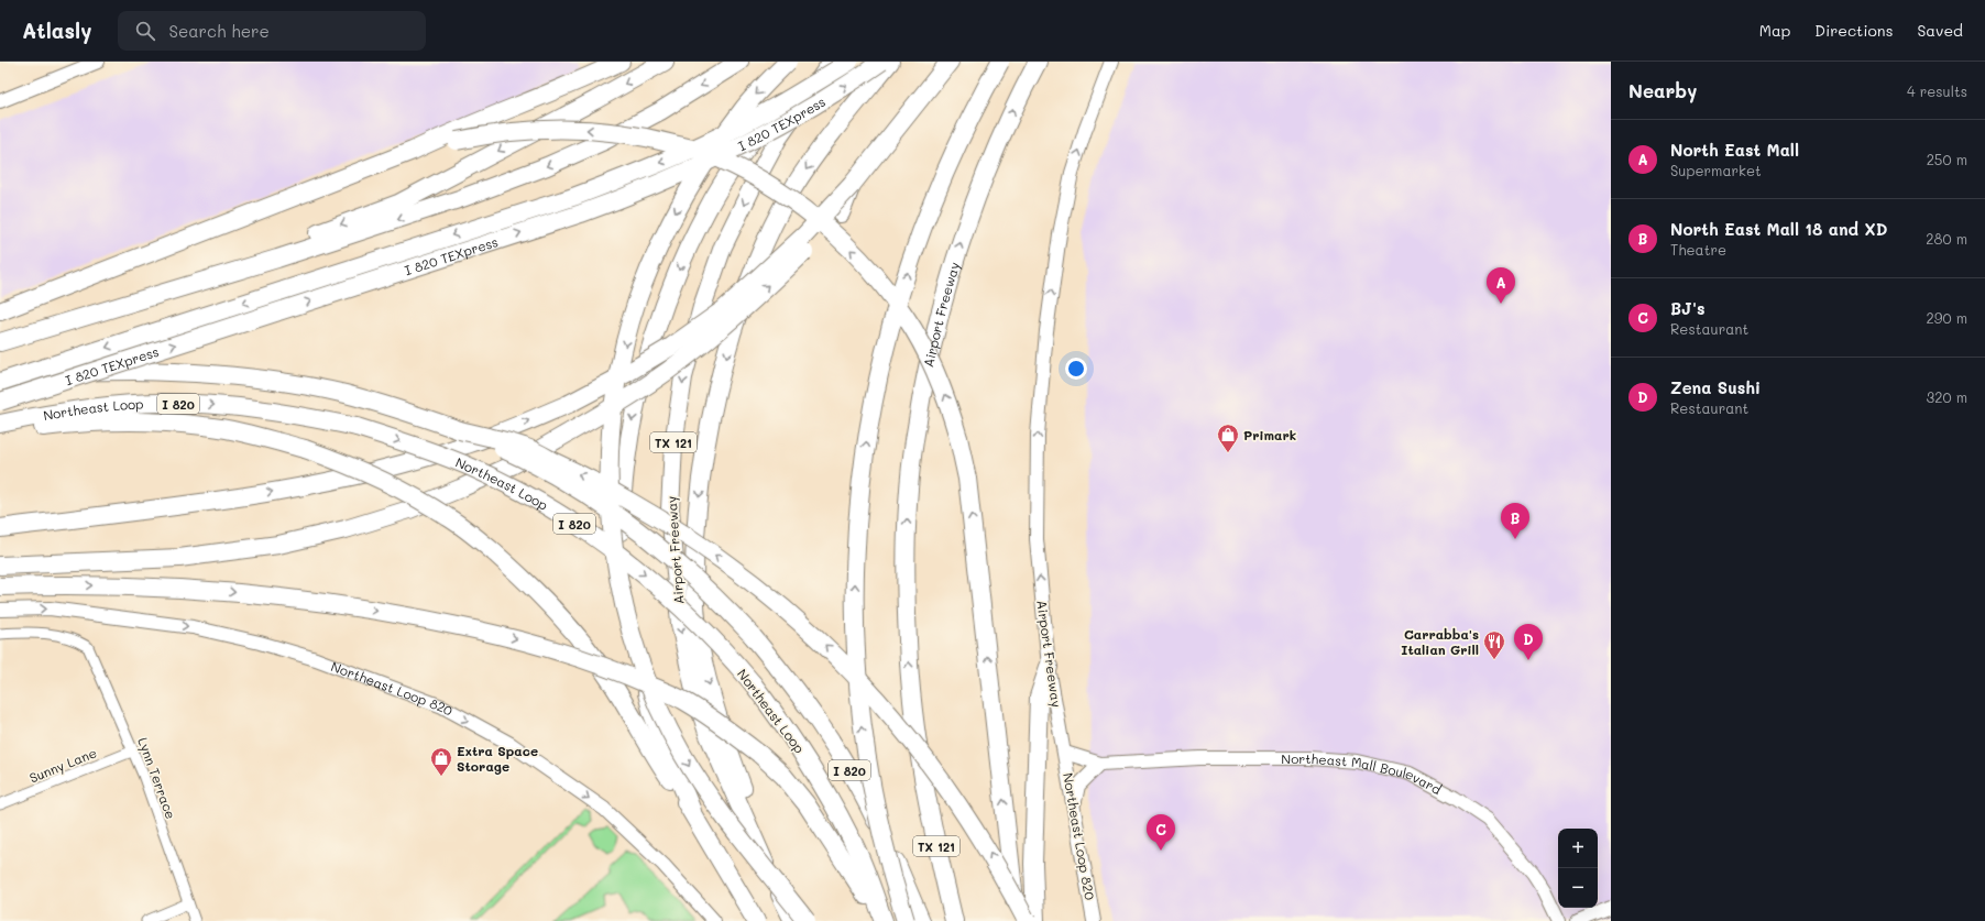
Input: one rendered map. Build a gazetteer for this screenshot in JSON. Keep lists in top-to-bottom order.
{
  "streets": {
    "highway": [
      "I 820 TEXpress",
      "Airport Freeway",
      "I 820",
      "Northeast Loop",
      "TX 121"
    ],
    "main road": ["Northeast Loop 820", "Northeast Mall Boulevard"],
    "street": ["Sunny Lane", "Lynn Terrace"]
  },
  "crossings": [
    ["I 820 TEXpress", "I 820"],
    ["Airport Freeway", "Northeast Loop 820"],
    ["Airport Freeway", "Northeast Mall Boulevard"],
    ["Northeast Loop 820", "Northeast Mall Boulevard"],
    ["Sunny Lane", "Lynn Terrace"]
  ],
  "one_way": ["Northeast Loop 820"],
  "places": {
    "shop": ["Primark", "Extra Space Storage"],
    "restaurant": ["Carrabba's Italian Grill"]
  },
  "page": {
    "header": "Atlasly",
    "search": "Search here",
    "nav": ["Map", "Directions", "Saved"],
    "heading": ["Nearby", "4 results"],
    "list": [
      {
        "mark": "A",
        "name": "North East Mall",
        "note": "Supermarket",
        "value": "250 m"
      },
      {
        "mark": "B",
        "name": "North East Mall 18 and XD",
        "note": "Theatre",
        "value": "280 m"
      },
      {
        "mark": "C",
        "name": "BJ's",
        "note": "Restaurant",
        "value": "290 m"
      },
      {
        "mark": "D",
        "name": "Zena Sushi",
        "note": "Restaurant",
        "value": "320 m"
      }
    ],
    "pins": [
      "A",
      "B",
      "D",
      "C"
    ],
    "map_buttons": ["+", "−"]
  }
}
